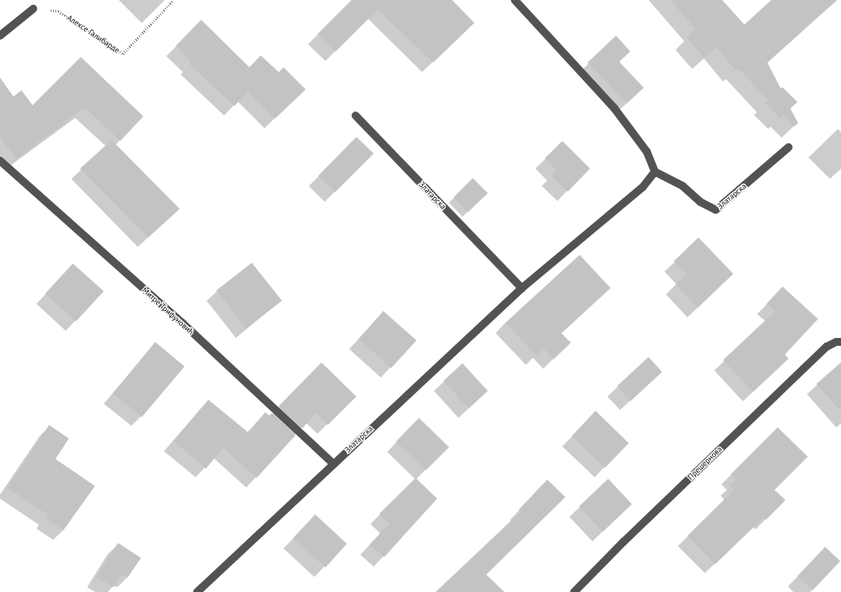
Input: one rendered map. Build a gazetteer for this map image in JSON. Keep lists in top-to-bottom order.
{
  "streets": {
    "street": ["Златарска", "Митре Трифуновић", "Прешернова"],
    "path": ["Алексе Галибарде"]
  },
  "crossings": [
    ["Златарска", "Митре Трифуновић"]
  ]
}
